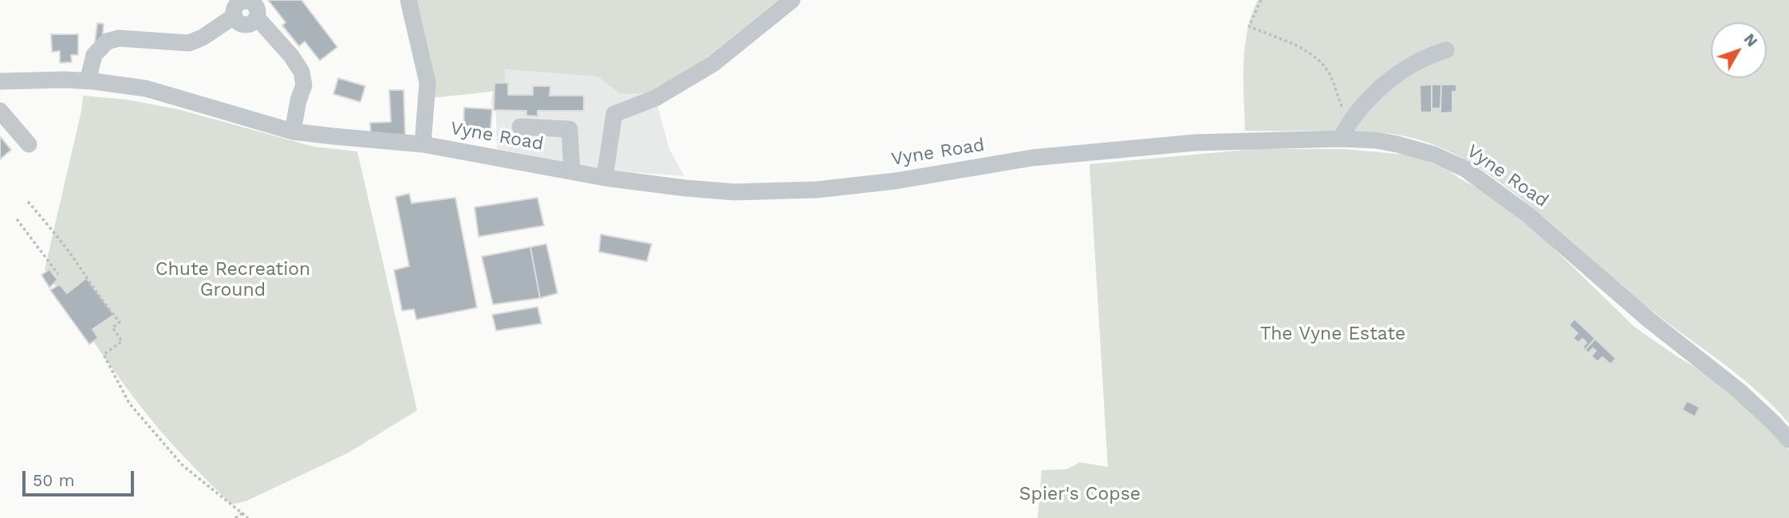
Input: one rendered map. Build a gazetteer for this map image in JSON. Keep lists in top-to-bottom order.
{
  "streets": {
    "street": ["Vyne Road"]
  },
  "parks": ["Chute Recreation Ground", "The Vyne Estate", "Spier's Copse"],
  "scale_bar": "50 m",
  "north": "top right"
}
